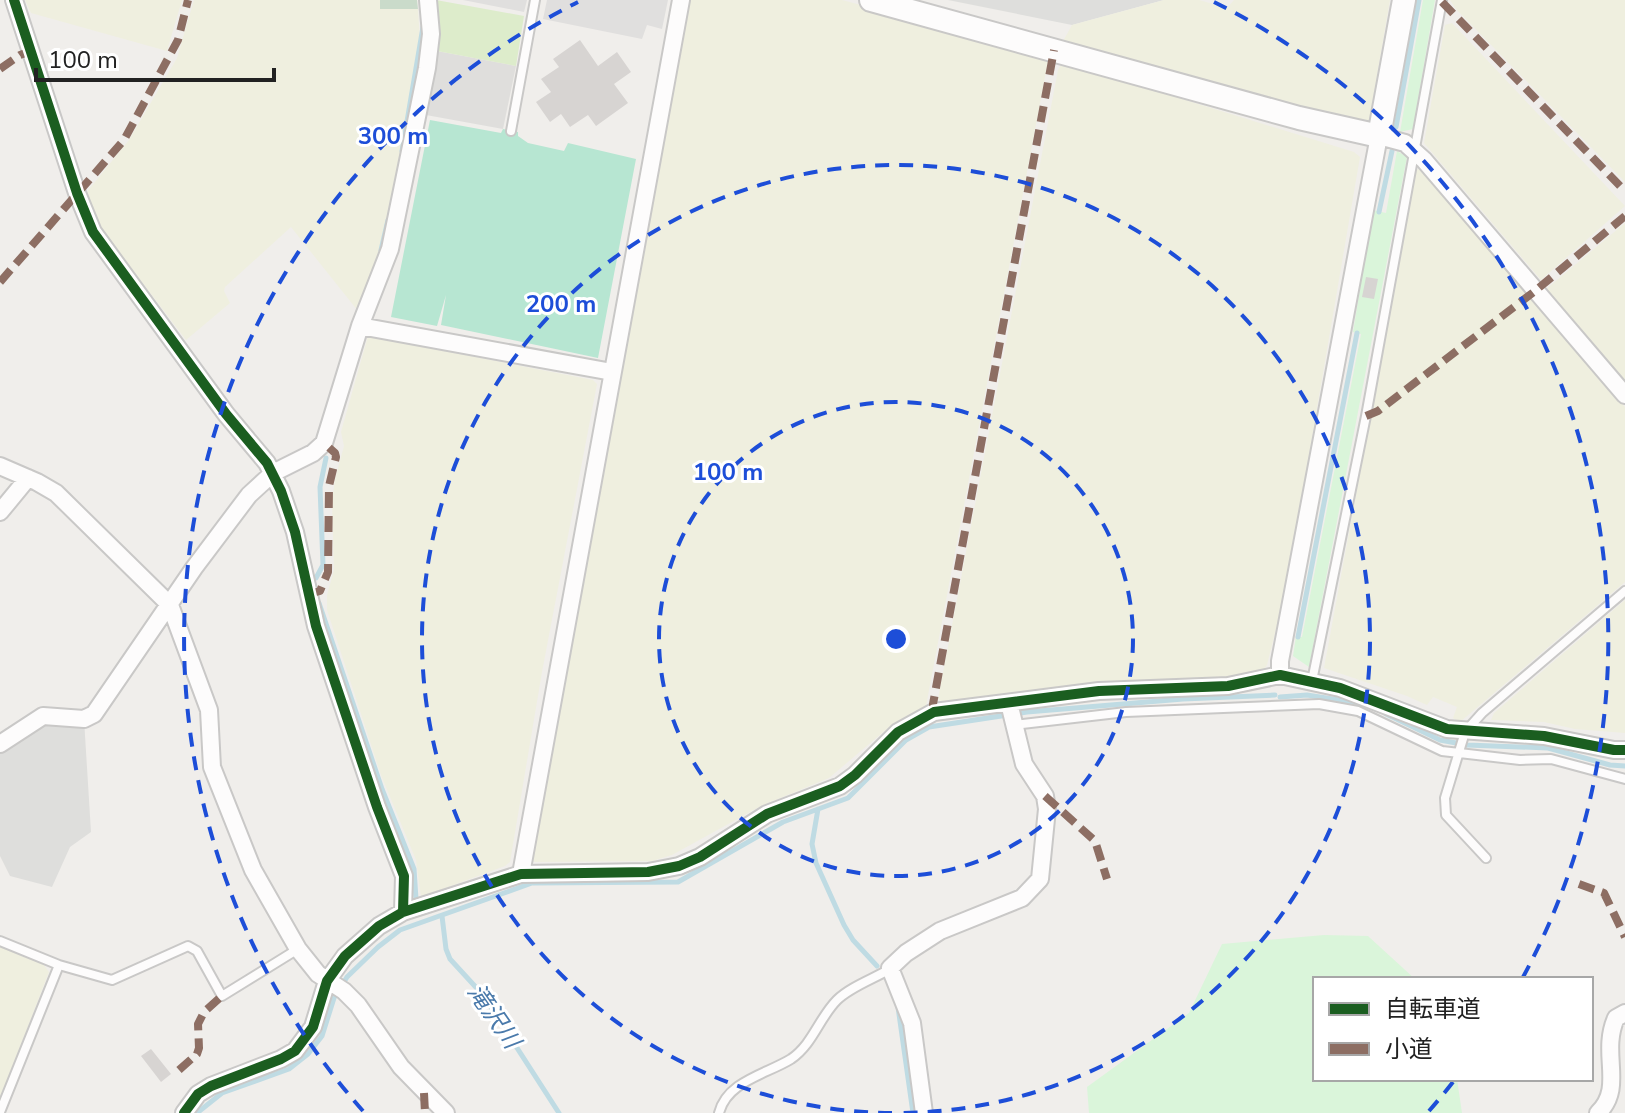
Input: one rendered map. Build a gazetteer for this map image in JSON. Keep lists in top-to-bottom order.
{
  "water": ["滝沢川"],
  "legend": ["自転車道", "小道"],
  "scale_bar": "100 m",
  "rings": ["300 m", "200 m", "100 m"]
}
